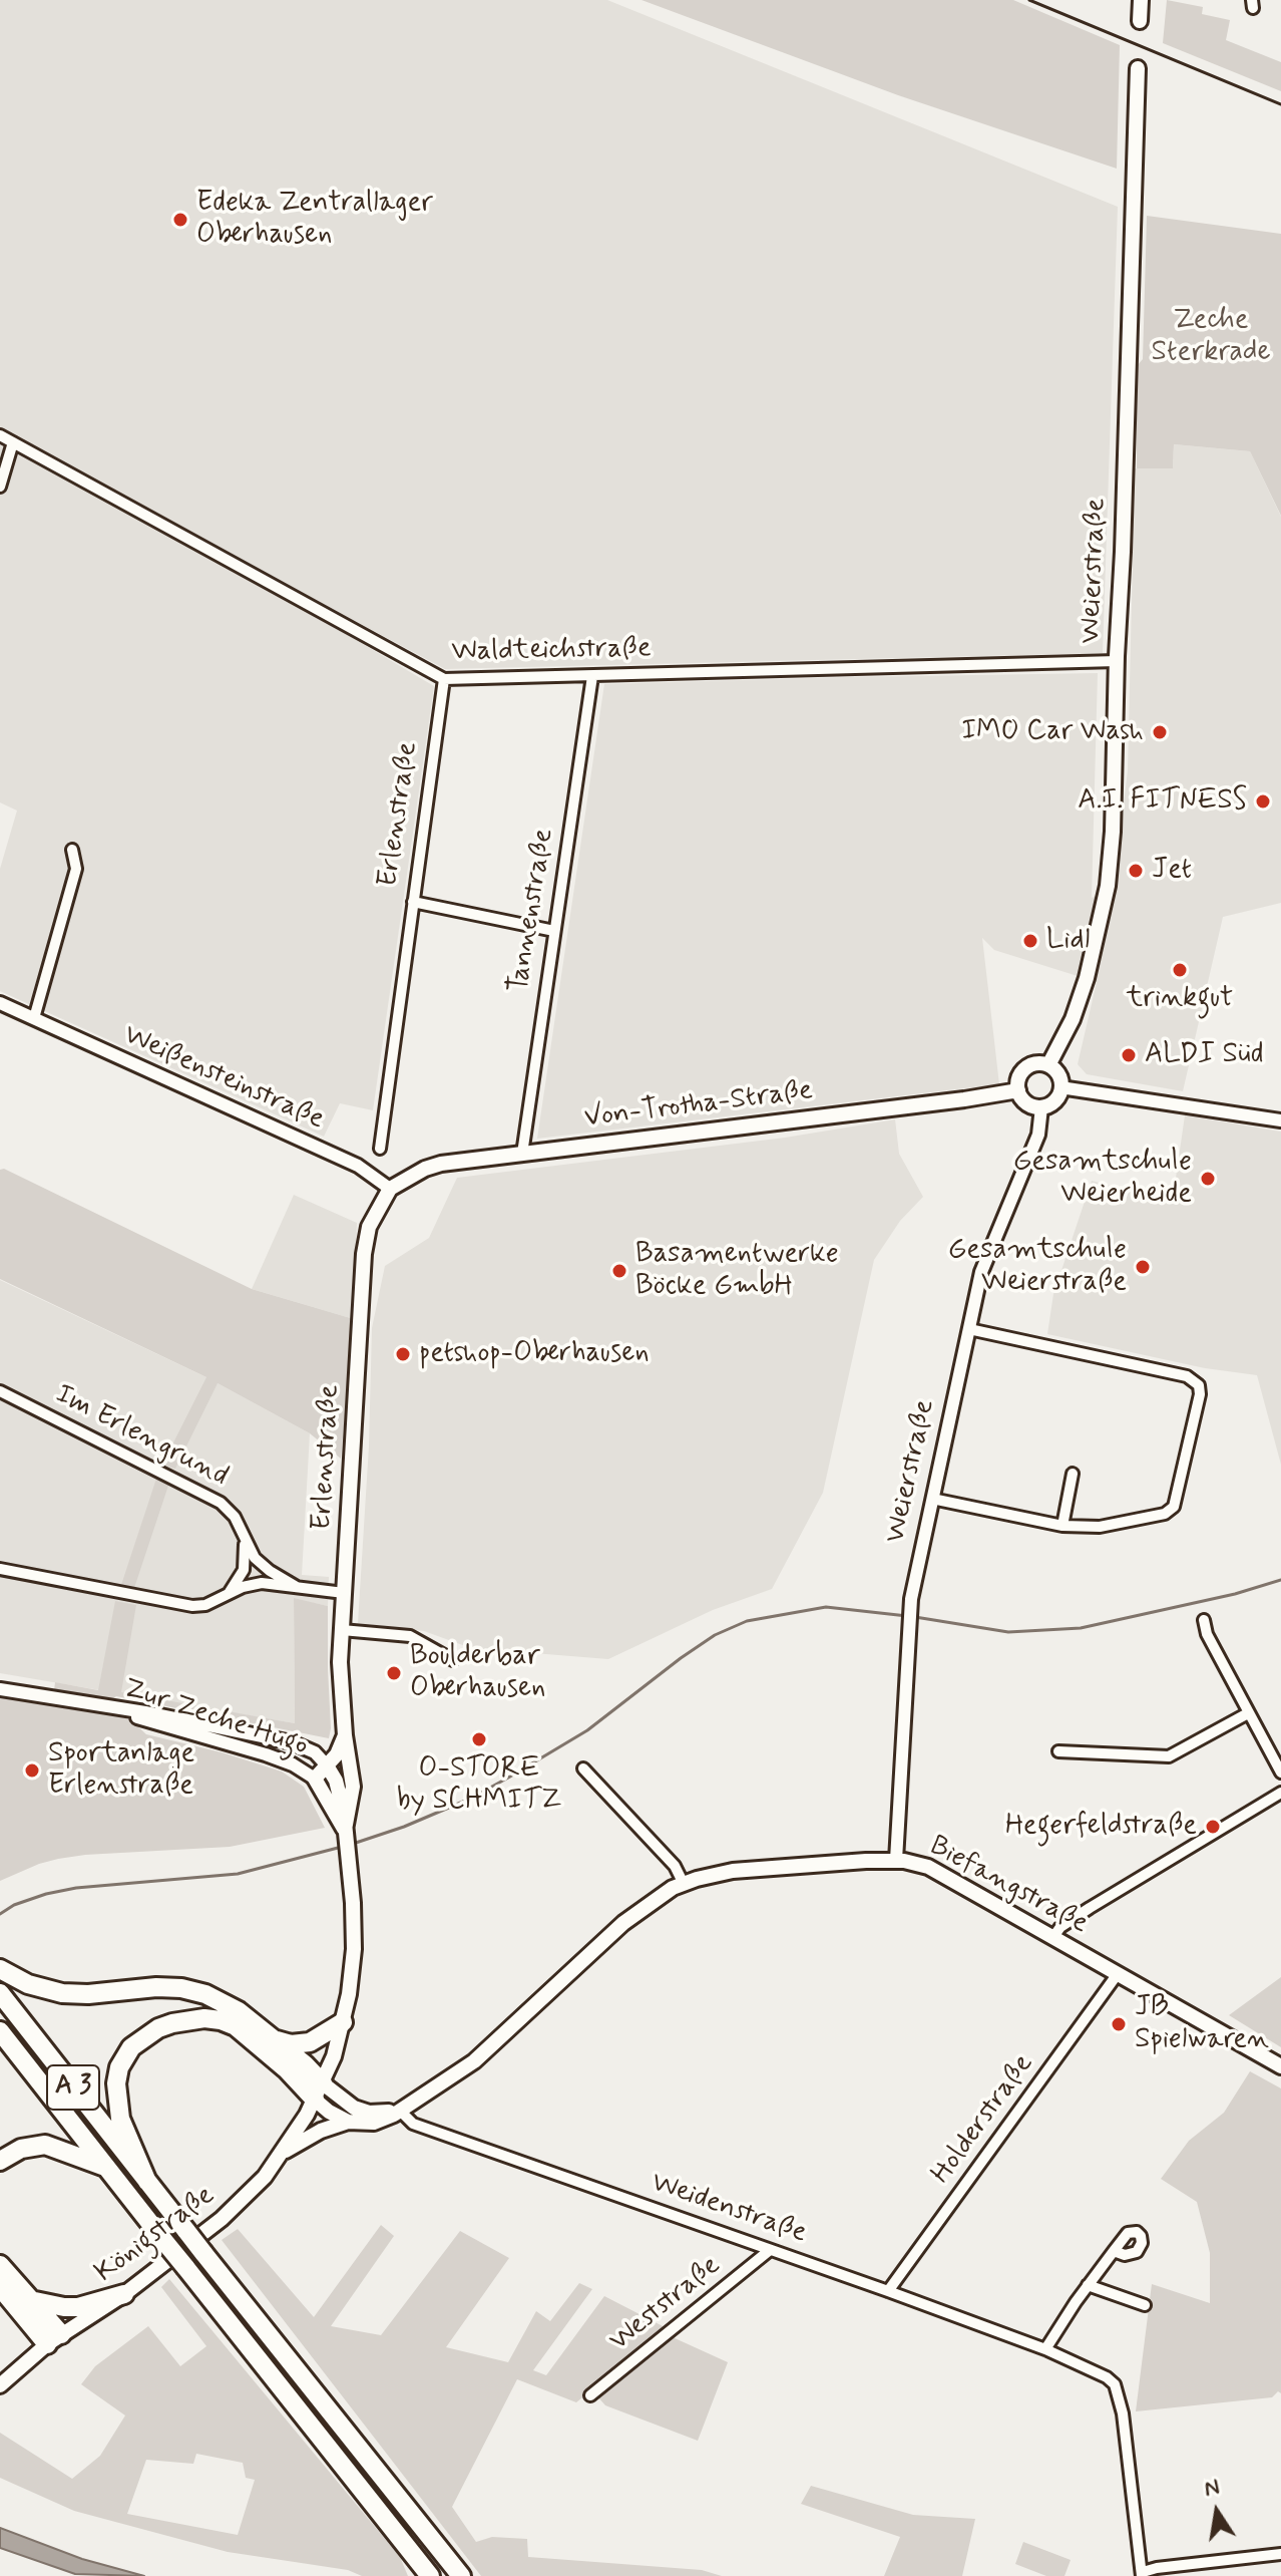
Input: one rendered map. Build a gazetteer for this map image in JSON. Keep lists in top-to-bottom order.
{
  "streets": {
    "highway": ["A 3"],
    "main road": [
      "Weierstraße",
      "Erlenstraße",
      "Von-Trotha-Straße",
      "Biefangstraße",
      "Königstraße"
    ],
    "street": [
      "Waldteichstraße",
      "Tannenstraße",
      "Weißensteinstraße",
      "Im Erlengrund",
      "Zur Zeche Hugo",
      "Holderstraße",
      "Weidenstraße",
      "Weststraße"
    ]
  },
  "crossings": [
    ["Weierstraße", "Waldteichstraße"],
    ["Weierstraße", "Von-Trotha-Straße"],
    ["Weierstraße", "Biefangstraße"],
    ["Waldteichstraße", "Erlenstraße"],
    ["Waldteichstraße", "Tannenstraße"],
    ["Erlenstraße", "Weißensteinstraße"],
    ["Erlenstraße", "Von-Trotha-Straße"],
    ["Erlenstraße", "Im Erlengrund"],
    ["Erlenstraße", "Zur Zeche Hugo"],
    ["Erlenstraße", "Königstraße"],
    ["Tannenstraße", "Von-Trotha-Straße"],
    ["Weißensteinstraße", "Von-Trotha-Straße"],
    ["Biefangstraße", "Holderstraße"],
    ["Holderstraße", "Weidenstraße"],
    ["Weidenstraße", "Weststraße"]
  ],
  "parks": ["Zeche Sterkrade"],
  "places": [
    "Edeka Zentrallager Oberhausen",
    "IMO Car Wash",
    "A.I. FITNESS",
    "Jet",
    "Lidl",
    "trinkgut",
    "ALDI Süd",
    "Gesamtschule Weierheide",
    "Gesamtschule Weierstraße",
    "Basamentwerke Böcke GmbH",
    "petshop-Oberhausen",
    "Boulderbar Oberhausen",
    "O-STORE by SCHMITZ",
    "Sportanlage Erlenstraße",
    "Hegerfeldstraße",
    "JB Spielwaren"
  ],
  "north": "top"
}
